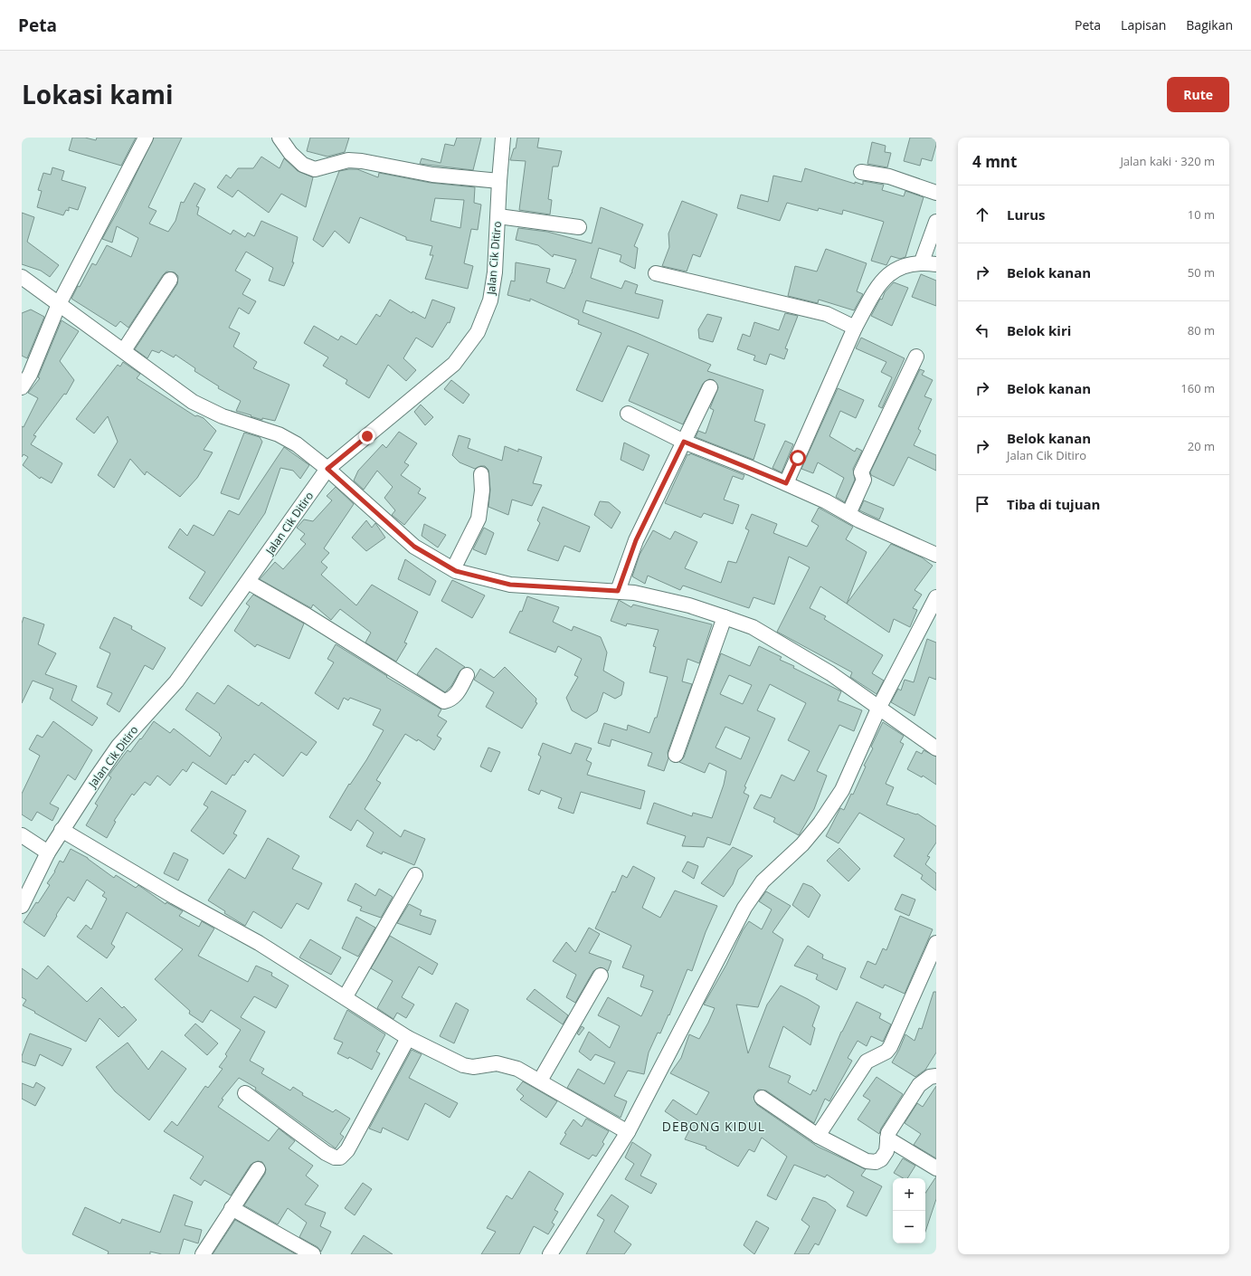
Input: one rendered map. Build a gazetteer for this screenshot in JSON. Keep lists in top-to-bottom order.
{
  "streets": {
    "street": ["Jalan Cik Ditiro"]
  },
  "districts": ["DEBONG KIDUL"],
  "page": {
    "header": "Peta",
    "nav": ["Peta", "Lapisan", "Bagikan"],
    "title": "Lokasi kami",
    "buttons": "Rute",
    "heading": ["4 mnt", "Jalan kaki · 320 m"],
    "list": [
      ["Lurus", "10 m"],
      ["Belok kanan", "50 m"],
      ["Belok kiri", "80 m"],
      ["Belok kanan", "160 m"],
      ["Belok kanan", "Jalan Cik Ditiro", "20 m"],
      "Tiba di tujuan"
    ],
    "map_buttons": ["+", "−"]
  }
}
